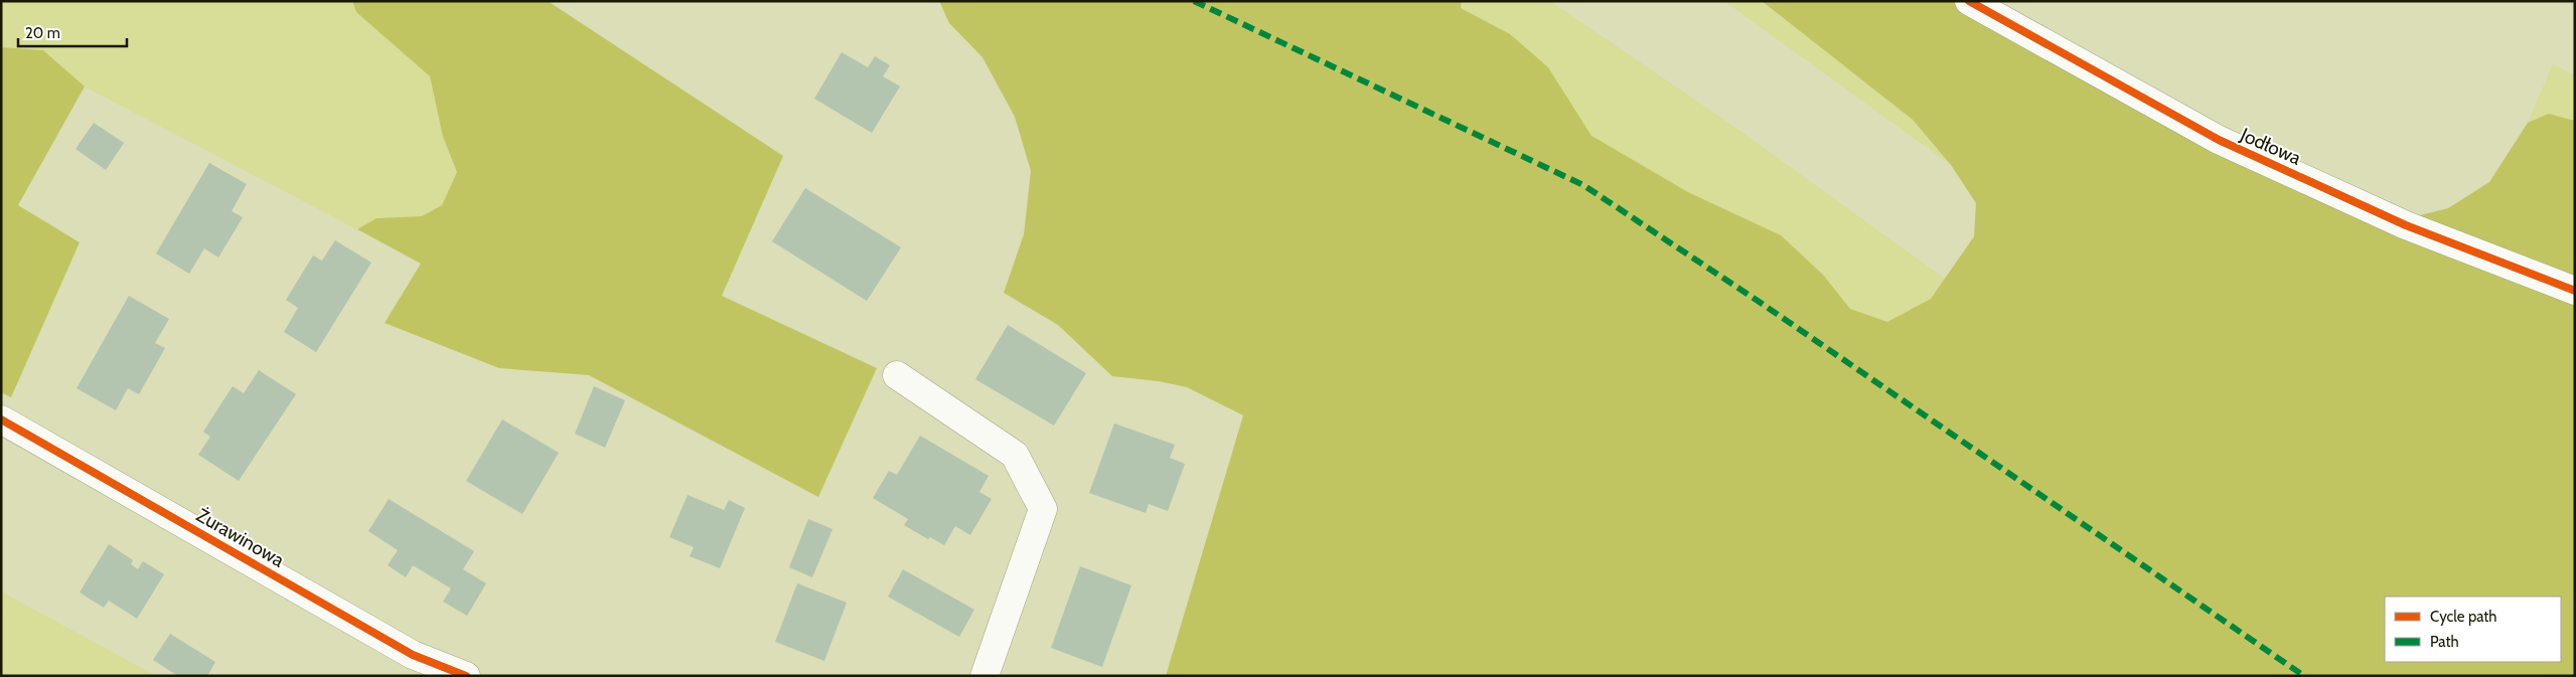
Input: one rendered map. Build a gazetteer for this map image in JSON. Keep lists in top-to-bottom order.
{
  "streets": {
    "street": ["Jodłowa", "Żurawinowa"]
  },
  "legend": ["Cycle path", "Path"],
  "scale_bar": "20 m"
}
